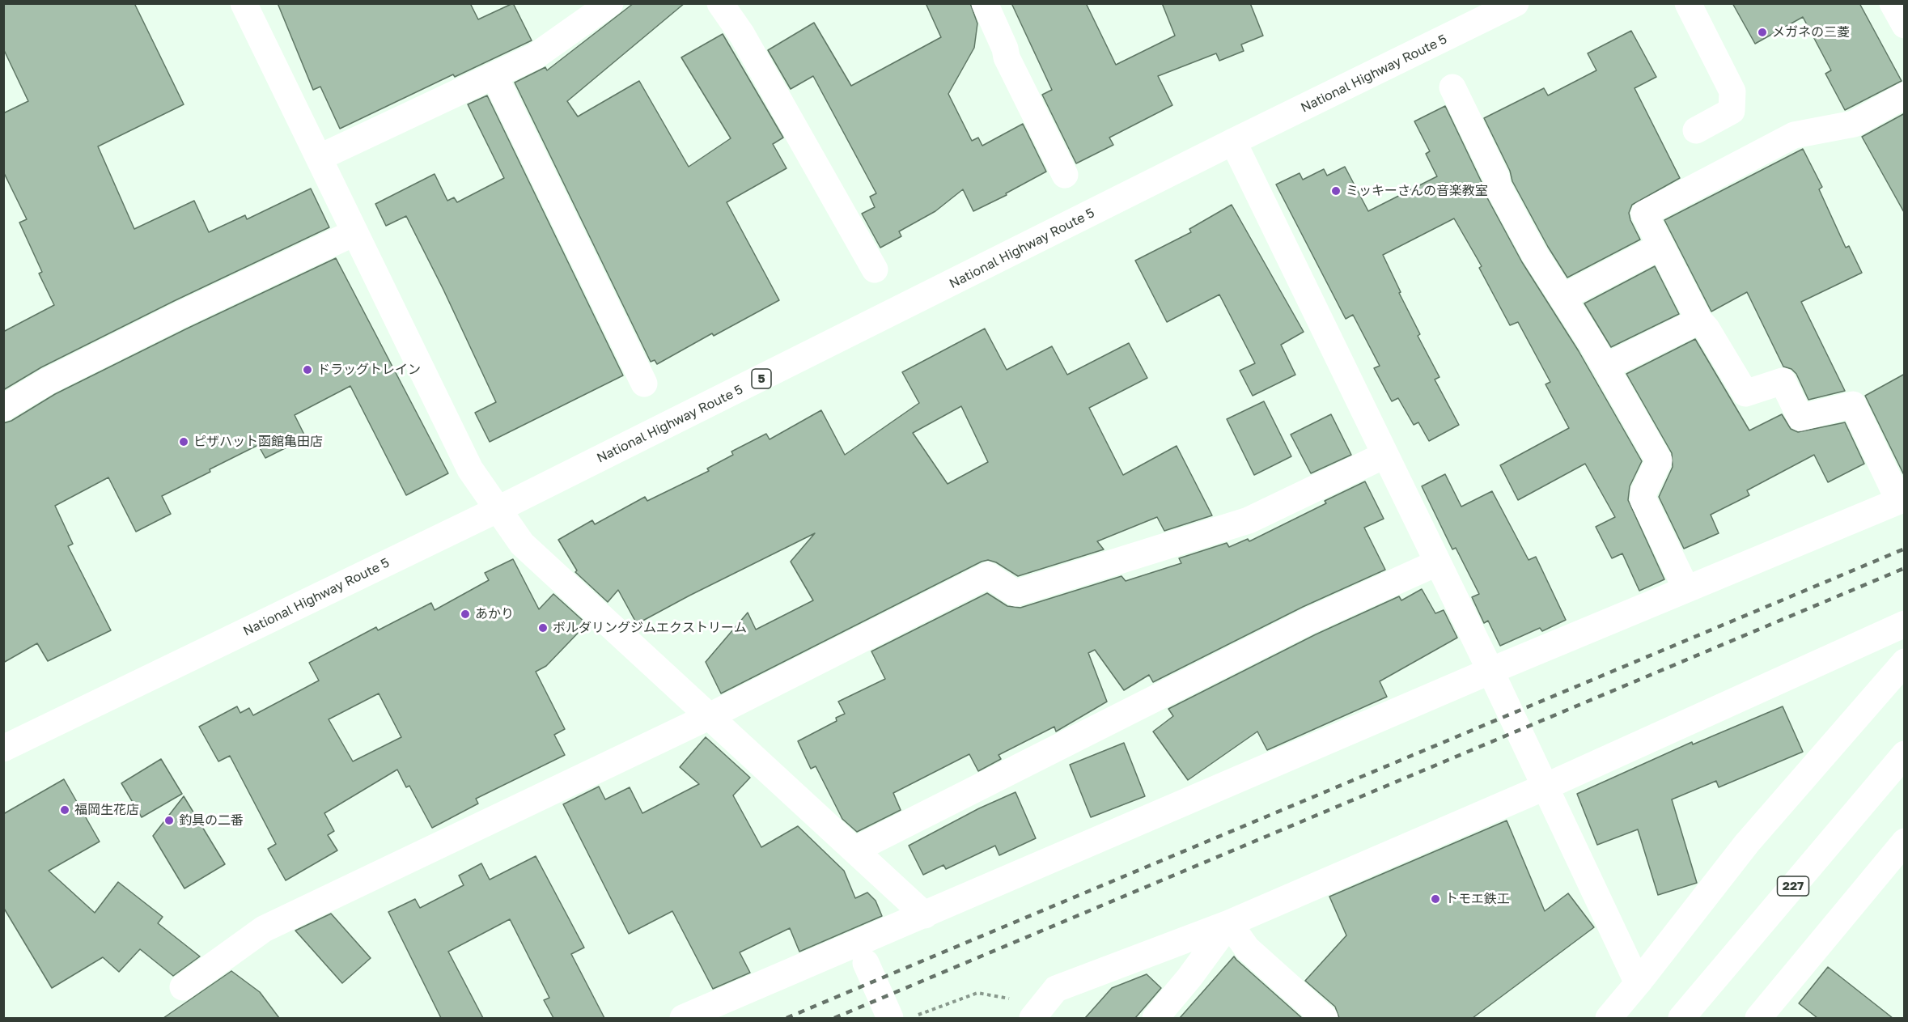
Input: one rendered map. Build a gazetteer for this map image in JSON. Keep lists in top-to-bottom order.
{
  "streets": {
    "main road": ["National Highway Route 5", "5", "227"]
  },
  "places": [
    "メガネの三菱",
    "ミッキーさんの音楽教室",
    "ドラッグトレイン",
    "ピザハット函館亀田店",
    "あかり",
    "ボルダリングジムエクストリーム",
    "福岡生花店",
    "釣具の二番",
    "トモエ鉄工"
  ]
}
